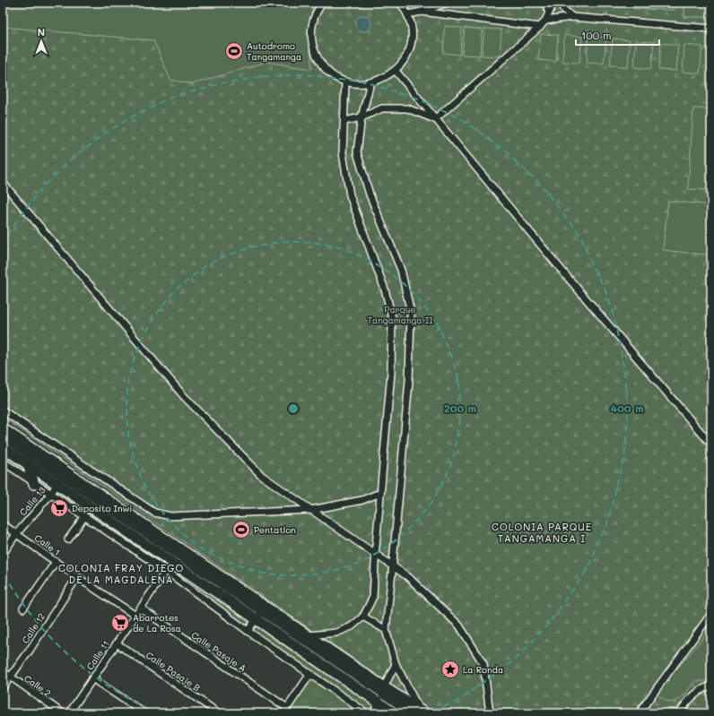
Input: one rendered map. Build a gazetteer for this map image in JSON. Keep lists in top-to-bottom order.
{
  "streets": {
    "street": [
      "Calle 13",
      "Calle 1",
      "Calle 12",
      "Calle Pasaje A",
      "Calle 11",
      "Calle Pasaje B",
      "Calle 2"
    ]
  },
  "crossings": [
    ["Calle 13", "Calle 1"],
    ["Calle 1", "Calle 12"],
    ["Calle 1", "Calle 11"],
    ["Calle 12", "Calle 2"],
    ["Calle Pasaje A", "Calle 11"],
    ["Calle 11", "Calle Pasaje B"]
  ],
  "districts": ["COLONIA PARQUE TANGAMANGA I", "COLONIA FRAY DIEGO DE LA MAGDALENA"],
  "parks": ["Parque Tangamanga II"],
  "places": {
    "sports": ["Autodromo Tangamanga", "Pentatlon"],
    "supermarket": ["Deposito Inwi", "Abarrotes de La Rosa"],
    "place": ["La Ronda"]
  },
  "scale_bar": "100 m",
  "north": "top",
  "rings": ["200 m", "400 m"]
}
